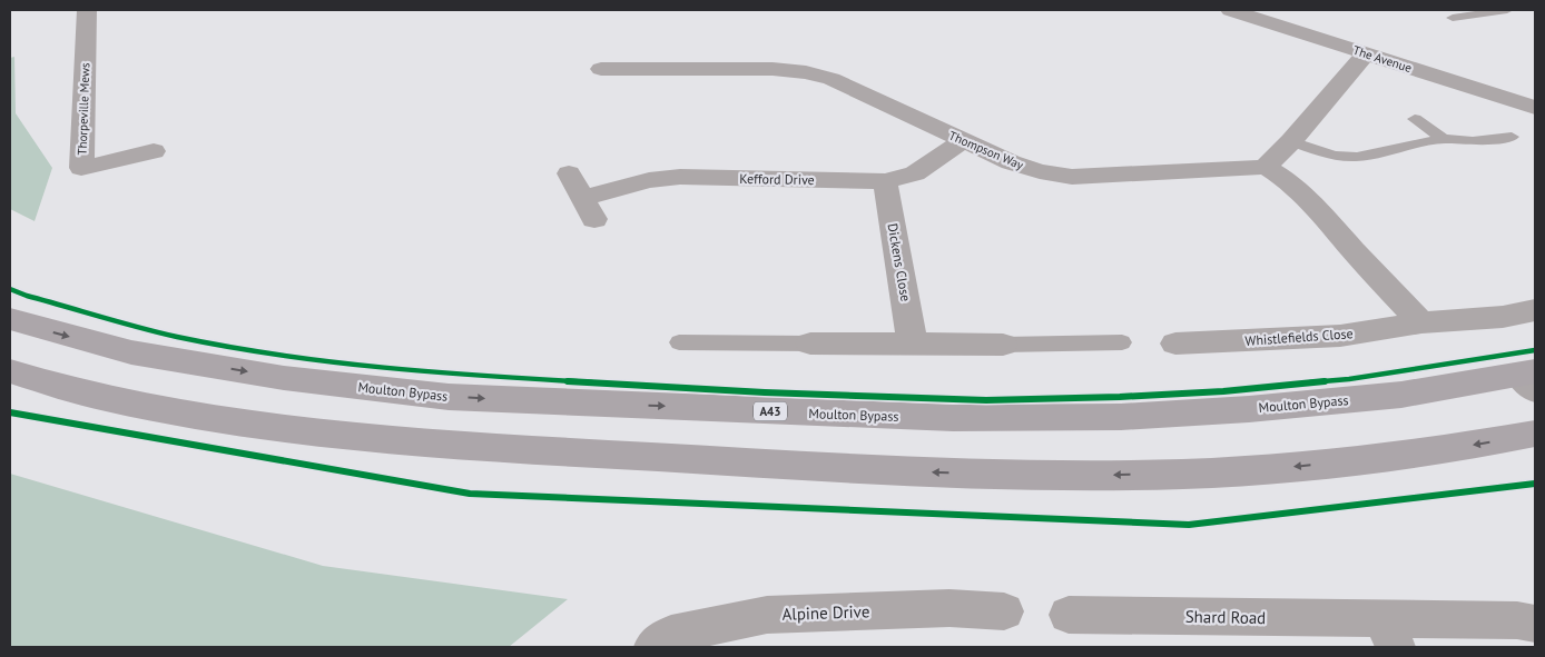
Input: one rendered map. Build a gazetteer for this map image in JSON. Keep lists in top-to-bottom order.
{
  "streets": {
    "highway": ["Moulton Bypass", "A43"],
    "street": [
      "The Avenue",
      "Thorpeville Mews",
      "Thompson Way",
      "Kefford Drive",
      "Dickens Close",
      "Whistlefields Close",
      "Alpine Drive",
      "Shard Road"
    ]
  },
  "crossings": [
    ["Thompson Way", "Kefford Drive"],
    ["Kefford Drive", "Dickens Close"]
  ]
}
